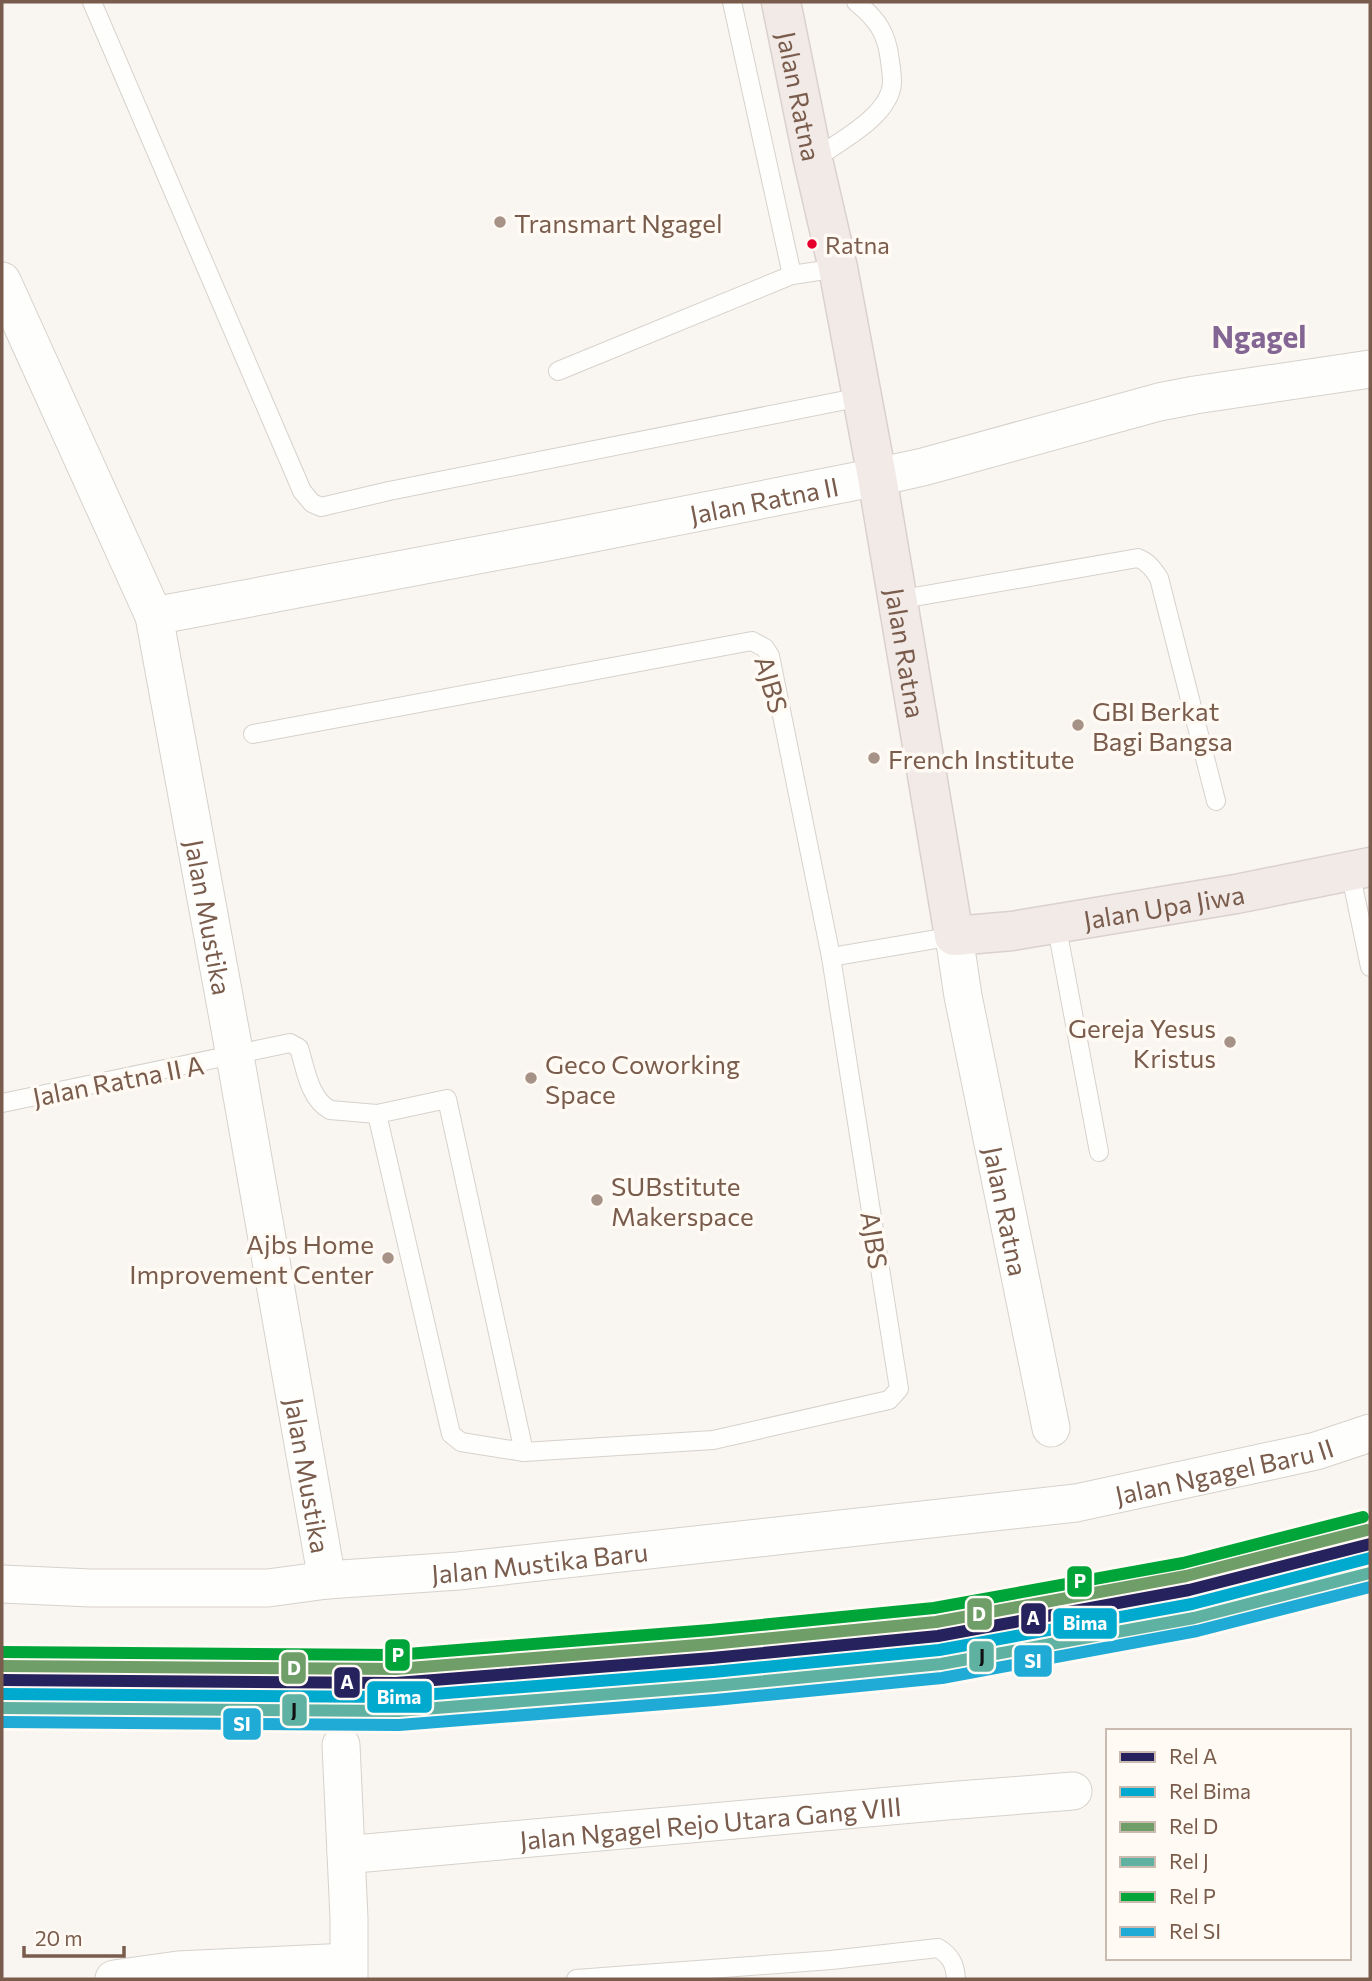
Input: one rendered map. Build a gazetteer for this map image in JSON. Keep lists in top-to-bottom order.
{
  "streets": {
    "highway": ["Jalan Ratna", "Jalan Upa Jiwa"],
    "street": [
      "Jalan Ratna II",
      "Jalan Mustika",
      "Jalan Ngagel Baru II",
      "Jalan Mustika Baru",
      "Jalan Ngagel Rejo Utara Gang VIII"
    ],
    "lane": ["AJBS", "Jalan Ratna II A"]
  },
  "crossings": [
    ["Jalan Ratna", "Jalan Ratna II"],
    ["Jalan Ratna", "Jalan Upa Jiwa"],
    ["Jalan Ratna II", "Jalan Mustika"],
    ["Jalan Mustika", "Jalan Ratna II A"],
    ["Jalan Mustika", "Jalan Mustika Baru"],
    ["Jalan Ngagel Baru II", "Jalan Mustika Baru"]
  ],
  "districts": ["Ngagel"],
  "places": [
    "Transmart Ngagel",
    "Ratna",
    "GBI Berkat Bagi Bangsa",
    "French Institute",
    "Gereja Yesus Kristus",
    "Geco Coworking Space",
    "SUBstitute Makerspace",
    "Ajbs Home Improvement Center"
  ],
  "lines": [
    "rail line P",
    "rail line D",
    "rail line A",
    "rail line Bima",
    "rail line J",
    "rail line SI"
  ],
  "legend": [
    "Rel A",
    "Rel Bima",
    "Rel D",
    "Rel J",
    "Rel P",
    "Rel SI"
  ],
  "scale_bar": "20 m"
}
